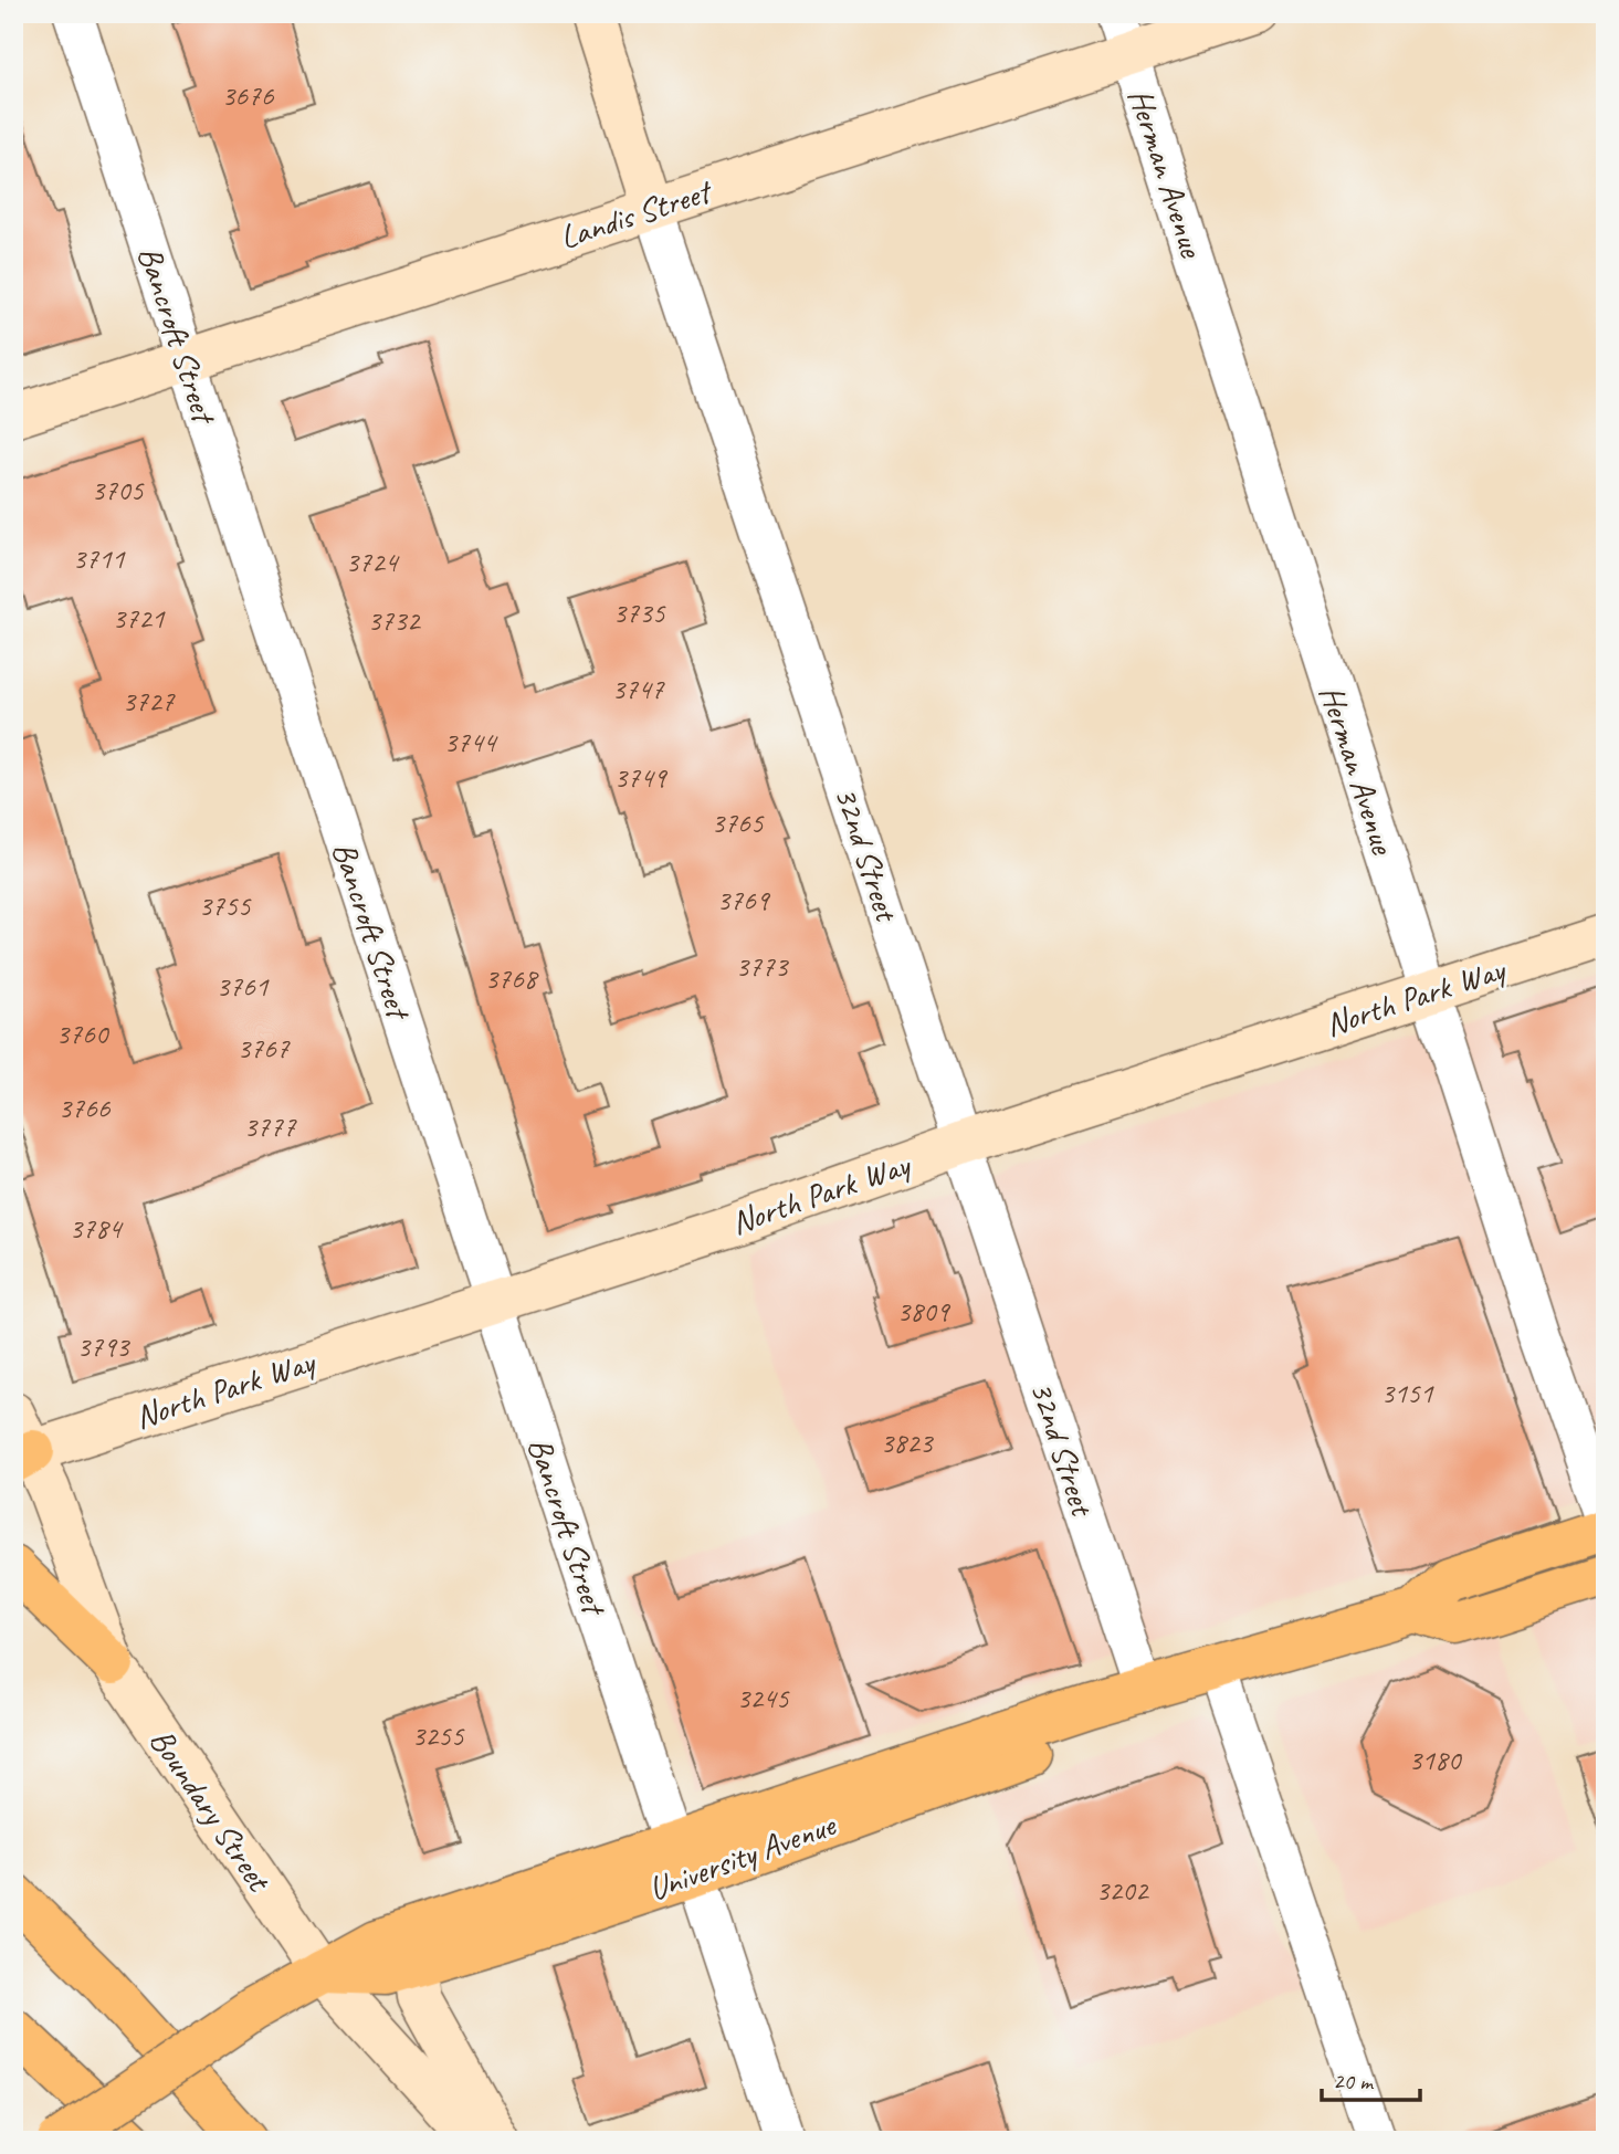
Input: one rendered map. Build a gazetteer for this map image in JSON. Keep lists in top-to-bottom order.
{
  "streets": {
    "main road": ["University Avenue"],
    "street": [
      "Herman Avenue",
      "Landis Street",
      "Bancroft Street",
      "32nd Street",
      "North Park Way",
      "Boundary Street"
    ]
  },
  "crossings": [
    ["Herman Avenue", "Landis Street"],
    ["Herman Avenue", "North Park Way"],
    ["Herman Avenue", "University Avenue"],
    ["Landis Street", "Bancroft Street"],
    ["Landis Street", "32nd Street"],
    ["Bancroft Street", "North Park Way"],
    ["Bancroft Street", "University Avenue"],
    ["32nd Street", "North Park Way"],
    ["32nd Street", "University Avenue"],
    ["North Park Way", "Boundary Street"],
    ["Boundary Street", "University Avenue"]
  ],
  "house_numbers": [
    "3676",
    "3705",
    "3711",
    "3724",
    "3735",
    "3721",
    "3732",
    "3747",
    "3727",
    "3744",
    "3749",
    "3765",
    "3769",
    "3755",
    "3773",
    "3768",
    "3761",
    "3760",
    "3767",
    "3766",
    "3777",
    "3784",
    "3809",
    "3793",
    "3151",
    "3823",
    "3245",
    "3255",
    "3180",
    "3202"
  ],
  "scale_bar": "20 m"
}
